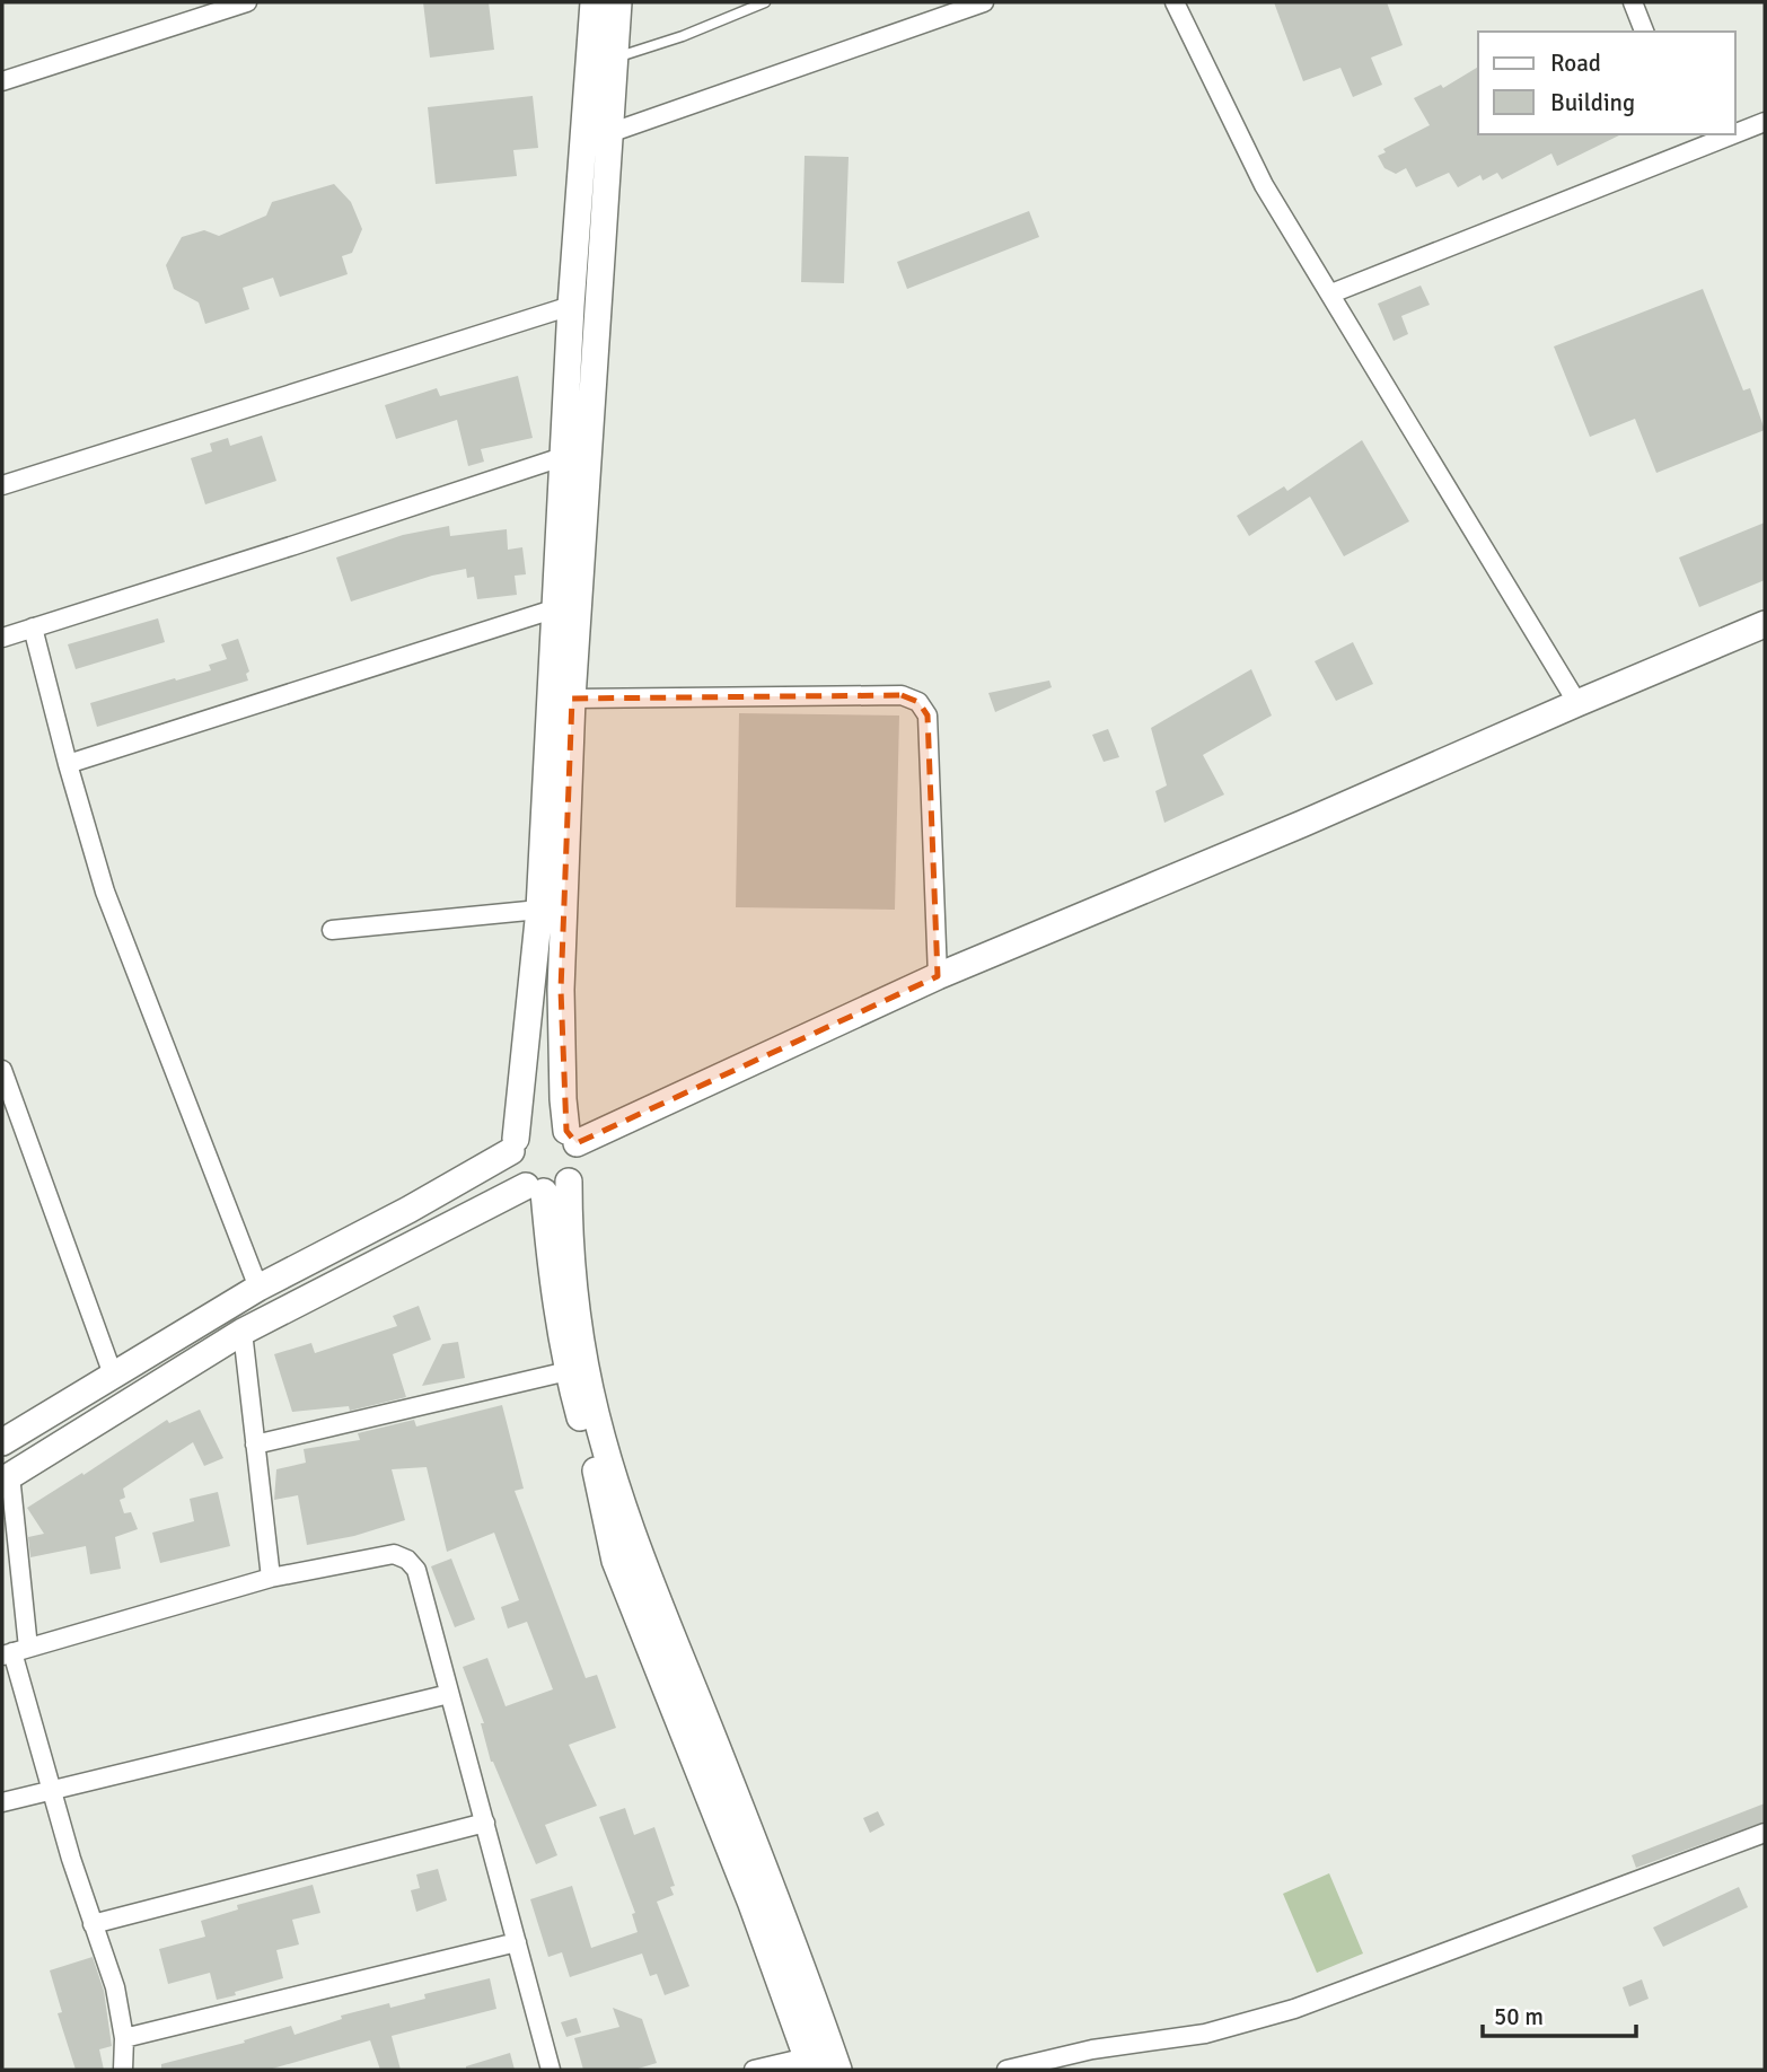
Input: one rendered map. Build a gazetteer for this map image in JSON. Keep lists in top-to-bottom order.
{
  "legend": ["Road", "Building"],
  "scale_bar": "50 m"
}
